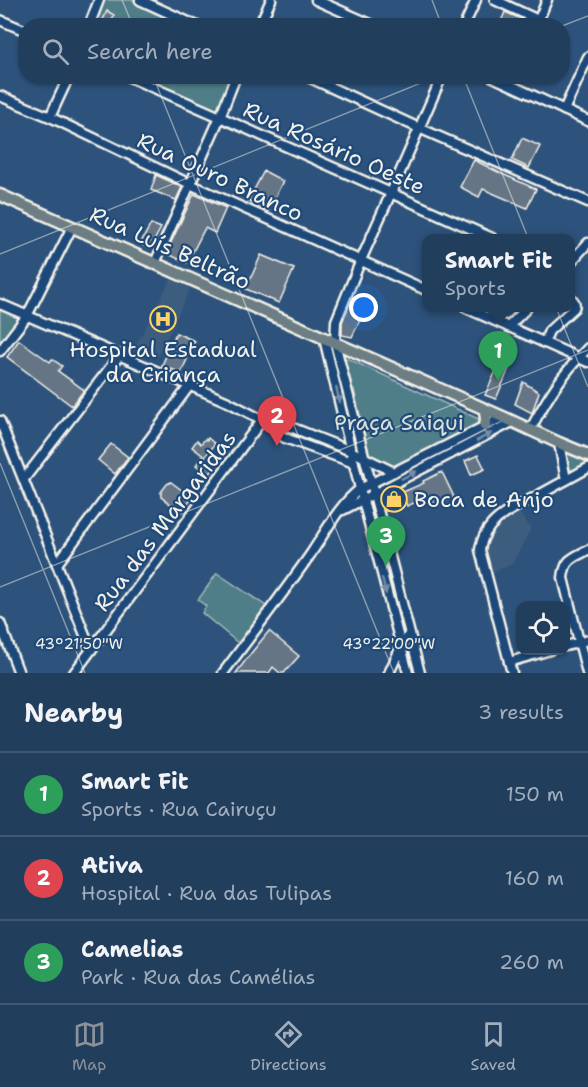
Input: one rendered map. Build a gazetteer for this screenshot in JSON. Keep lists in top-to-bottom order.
{
  "streets": {
    "main road": ["Rua Luís Beltrão"],
    "street": ["Rua Rosário Oeste", "Rua Ouro Branco", "Rua das Margaridas"]
  },
  "parks": ["Praça Saiqui"],
  "places": {
    "hospital": ["Hospital Estadual da Criança"],
    "shop": ["Boca de Anjo"]
  },
  "page": {
    "search": "Search here",
    "popup": ["Smart Fit", "Sports"],
    "pins": ["1", "2", "3"],
    "heading": ["Nearby", "3 results"],
    "list": [
      {
        "mark": "1",
        "name": "Smart Fit",
        "note": "Sports · Rua Cairuçu",
        "value": "150 m"
      },
      {
        "mark": "2",
        "name": "Ativa",
        "note": "Hospital · Rua das Tulipas",
        "value": "160 m"
      },
      {
        "mark": "3",
        "name": "Camelias",
        "note": "Park · Rua das Camélias",
        "value": "260 m"
      }
    ],
    "nav": ["Map", "Directions", "Saved"]
  },
  "coordinates": ["43°21'50\"W", "43°22'00\"W"]
}
